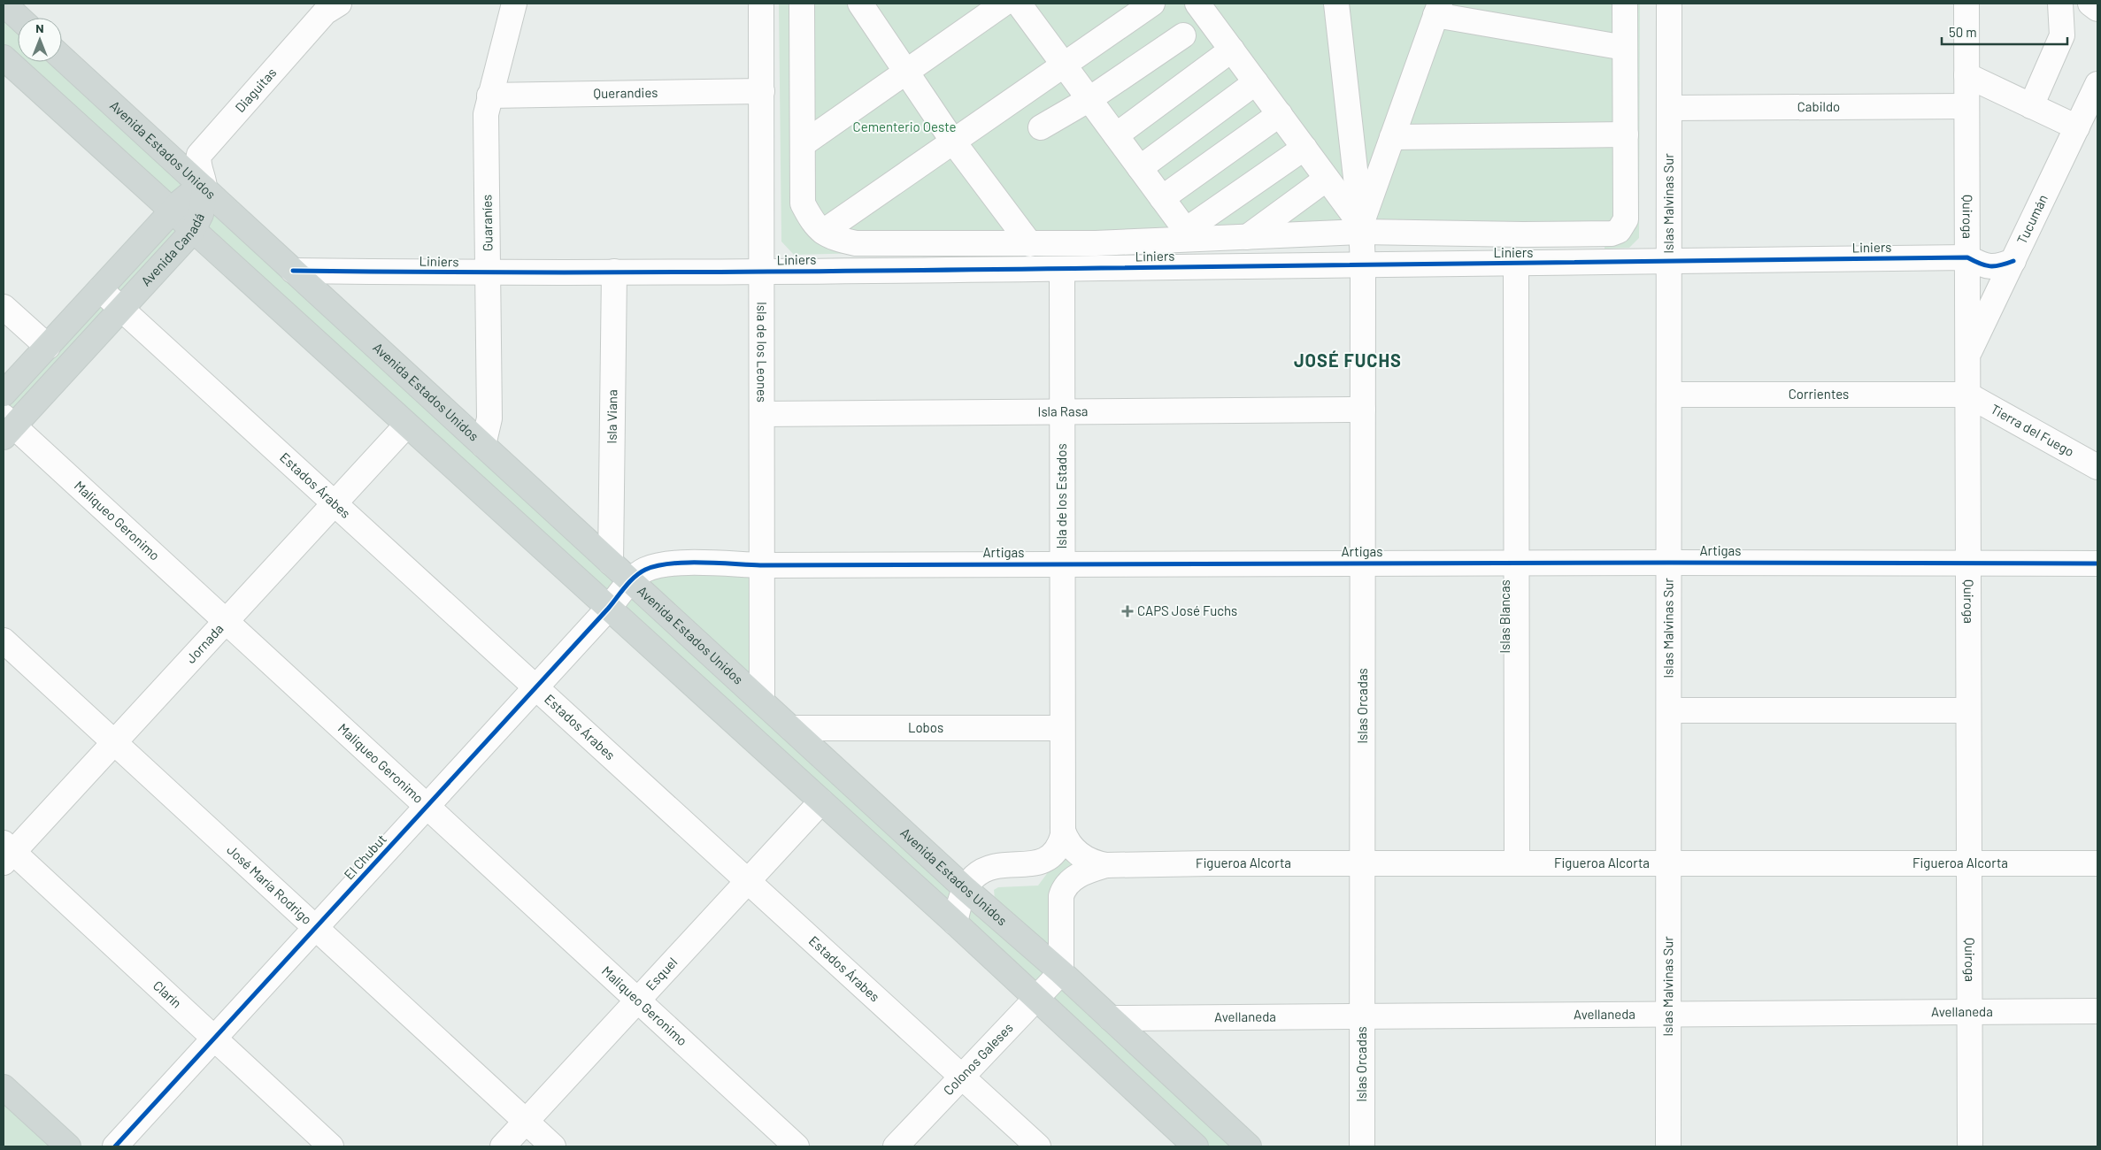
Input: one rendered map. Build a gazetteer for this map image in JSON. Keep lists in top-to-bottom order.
{
  "streets": {
    "main road": ["Avenida Estados Unidos", "Avenida Canadá"],
    "street": [
      "Diaguitas",
      "Querandies",
      "Cabildo",
      "Islas Malvinas Sur",
      "Quiroga",
      "Tucumán",
      "Guaraníes",
      "Liniers",
      "Isla de los Leones",
      "Corrientes",
      "Isla Rasa",
      "Isla Viana",
      "Tierra del Fuego",
      "Estados Árabes",
      "Isla de los Estados",
      "Maliqueo Geronimo",
      "Artigas",
      "Islas Blancas",
      "Jornada",
      "Islas Orcadas",
      "Lobos",
      "El Chubut",
      "Figueroa Alcorta",
      "José María Rodrigo",
      "Esquel",
      "Clarín",
      "Avellaneda",
      "Colonos Galeses"
    ]
  },
  "crossings": [
    ["Diaguitas", "Avenida Estados Unidos"],
    ["Diaguitas", "Avenida Canadá"],
    ["Querandies", "Guaraníes"],
    ["Querandies", "Isla de los Leones"],
    ["Cabildo", "Islas Malvinas Sur"],
    ["Cabildo", "Quiroga"],
    ["Avenida Estados Unidos", "Guaraníes"],
    ["Avenida Estados Unidos", "Avenida Canadá"],
    ["Avenida Estados Unidos", "Liniers"],
    ["Avenida Estados Unidos", "Isla de los Leones"],
    ["Avenida Estados Unidos", "Isla Viana"],
    ["Avenida Estados Unidos", "Isla de los Estados"],
    ["Avenida Estados Unidos", "Artigas"],
    ["Avenida Estados Unidos", "Lobos"],
    ["Avenida Estados Unidos", "El Chubut"],
    ["Avenida Estados Unidos", "Avellaneda"],
    ["Avenida Estados Unidos", "Colonos Galeses"],
    ["Islas Malvinas Sur", "Liniers"],
    ["Islas Malvinas Sur", "Corrientes"],
    ["Islas Malvinas Sur", "Artigas"],
    ["Islas Malvinas Sur", "Figueroa Alcorta"],
    ["Islas Malvinas Sur", "Avellaneda"],
    ["Quiroga", "Tucumán"],
    ["Quiroga", "Liniers"],
    ["Quiroga", "Corrientes"],
    ["Quiroga", "Tierra del Fuego"],
    ["Quiroga", "Artigas"],
    ["Quiroga", "Figueroa Alcorta"],
    ["Quiroga", "Avellaneda"],
    ["Tucumán", "Liniers"],
    ["Guaraníes", "Liniers"],
    ["Avenida Canadá", "Estados Árabes"],
    ["Avenida Canadá", "Maliqueo Geronimo"],
    ["Liniers", "Isla de los Leones"],
    ["Liniers", "Isla Viana"],
    ["Liniers", "Isla de los Estados"],
    ["Liniers", "Islas Blancas"],
    ["Liniers", "Islas Orcadas"],
    ["Isla de los Leones", "Isla Rasa"],
    ["Isla de los Leones", "Artigas"],
    ["Corrientes", "Tierra del Fuego"],
    ["Isla Rasa", "Isla de los Estados"],
    ["Isla Rasa", "Islas Orcadas"],
    ["Estados Árabes", "Jornada"],
    ["Estados Árabes", "El Chubut"],
    ["Estados Árabes", "Esquel"],
    ["Estados Árabes", "Colonos Galeses"],
    ["Isla de los Estados", "Artigas"],
    ["Isla de los Estados", "Lobos"],
    ["Maliqueo Geronimo", "Jornada"],
    ["Maliqueo Geronimo", "El Chubut"],
    ["Maliqueo Geronimo", "Esquel"],
    ["Artigas", "Islas Blancas"],
    ["Artigas", "Islas Orcadas"],
    ["Artigas", "El Chubut"],
    ["Islas Blancas", "Figueroa Alcorta"],
    ["Jornada", "José María Rodrigo"],
    ["Jornada", "Clarín"],
    ["Islas Orcadas", "Figueroa Alcorta"],
    ["Islas Orcadas", "Avellaneda"],
    ["El Chubut", "José María Rodrigo"],
    ["El Chubut", "Clarín"],
    ["José María Rodrigo", "Esquel"]
  ],
  "districts": ["JOSÉ FUCHS"],
  "parks": ["Cementerio Oeste"],
  "places": {
    "health": ["CAPS José Fuchs"]
  },
  "scale_bar": "50 m",
  "north": "top"
}
